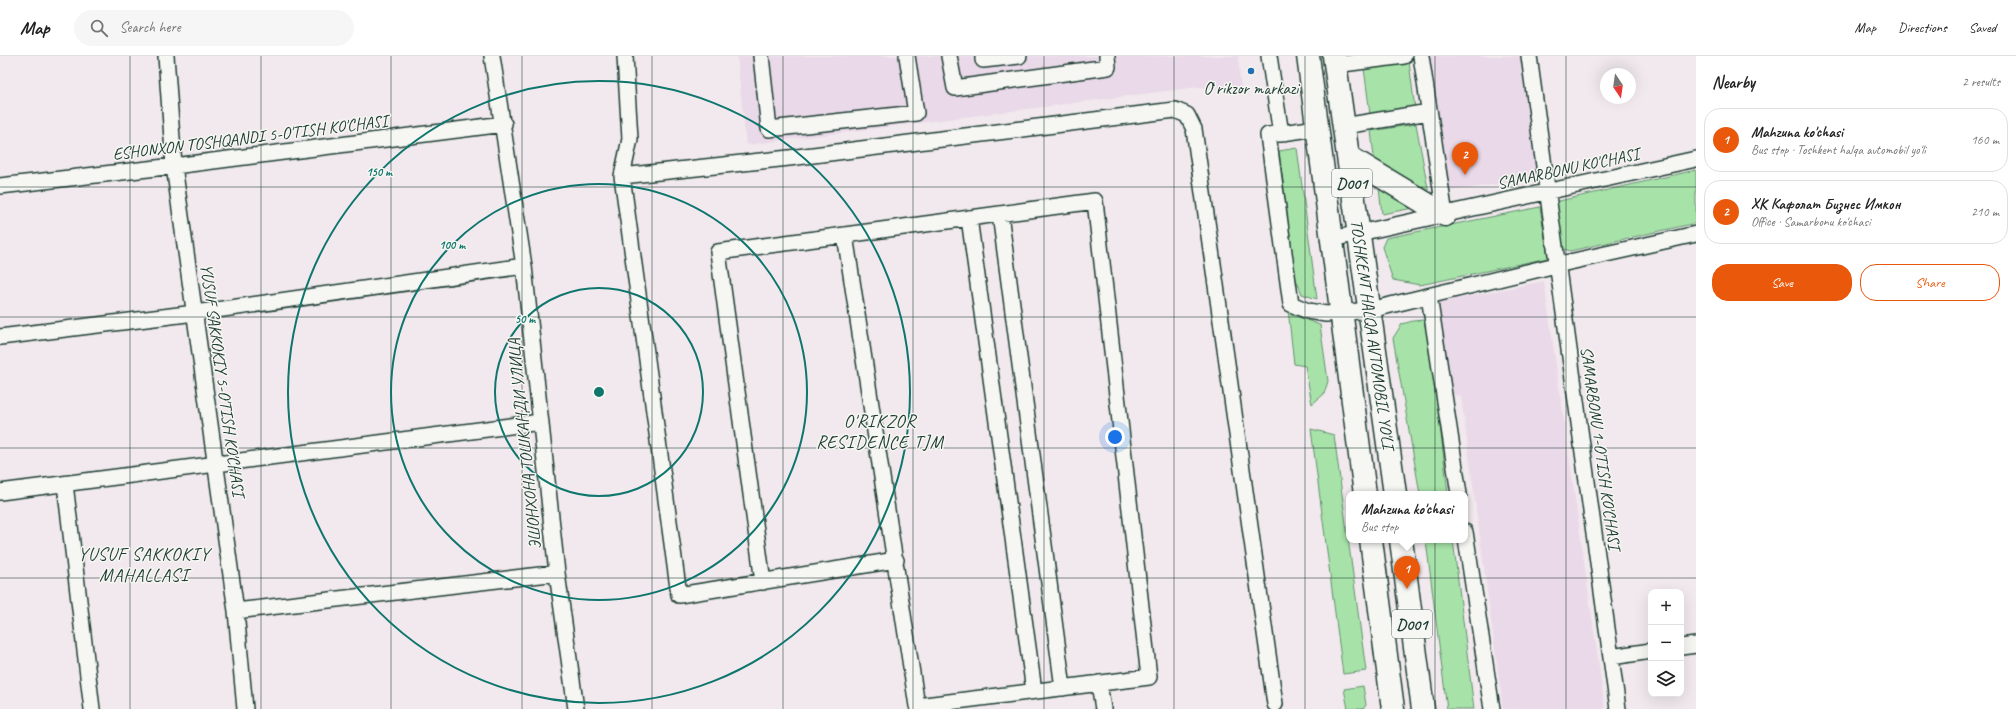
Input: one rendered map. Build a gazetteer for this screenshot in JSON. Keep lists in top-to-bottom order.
{
  "streets": {
    "highway": ["D001", "TOSHKENT HALQA AVTOMOBIL YO'LI"],
    "street": [
      "ESHONXON TOSHQANDI 5-O'TISH KO'CHASI",
      "SAMARBONU KO'CHASI",
      "YUSUF SAKKOKIY 5-O'TISH KO'CHASI",
      "ЭШОНХОНА ТОШКАНДИ УЛИЦА",
      "SAMARBONU 1-O'TISH KO'CHASI"
    ]
  },
  "crossings": [
    ["ESHONXON TOSHQANDI 5-O'TISH KO'CHASI", "YUSUF SAKKOKIY 5-O'TISH KO'CHASI"],
    ["ESHONXON TOSHQANDI 5-O'TISH KO'CHASI", "ЭШОНХОНА ТОШКАНДИ УЛИЦА"],
    ["SAMARBONU KO'CHASI", "TOSHKENT HALQA AVTOMOBIL YO'LI"],
    ["SAMARBONU KO'CHASI", "SAMARBONU 1-O'TISH KO'CHASI"]
  ],
  "districts": ["O'RIKZOR RESIDENCE TJM", "YUSUF SAKKOKIY MAHALLASI"],
  "places": ["Oʻrikzor markazi"],
  "north": "bottom",
  "page": {
    "header": "Map",
    "search": "Search here",
    "nav": ["Map", "Directions", "Saved"],
    "heading": ["Nearby", "2 results"],
    "list": [
      {
        "mark": "1",
        "name": "Mahzuna ko'chasi",
        "note": "Bus stop · Toshkent halqa avtomobil yo'li",
        "value": "160 m"
      },
      {
        "mark": "2",
        "name": "ХК Кафолат Бизнес Имкон",
        "note": "Office · Samarbonu ko'chasi",
        "value": "210 m"
      }
    ],
    "pins": ["2", "1"],
    "buttons": ["Save", "Share"],
    "popup": ["Mahzuna ko'chasi", "Bus stop"],
    "map_buttons": ["+", "−"]
  },
  "rings": ["150 m", "100 m", "50 m"]
}
